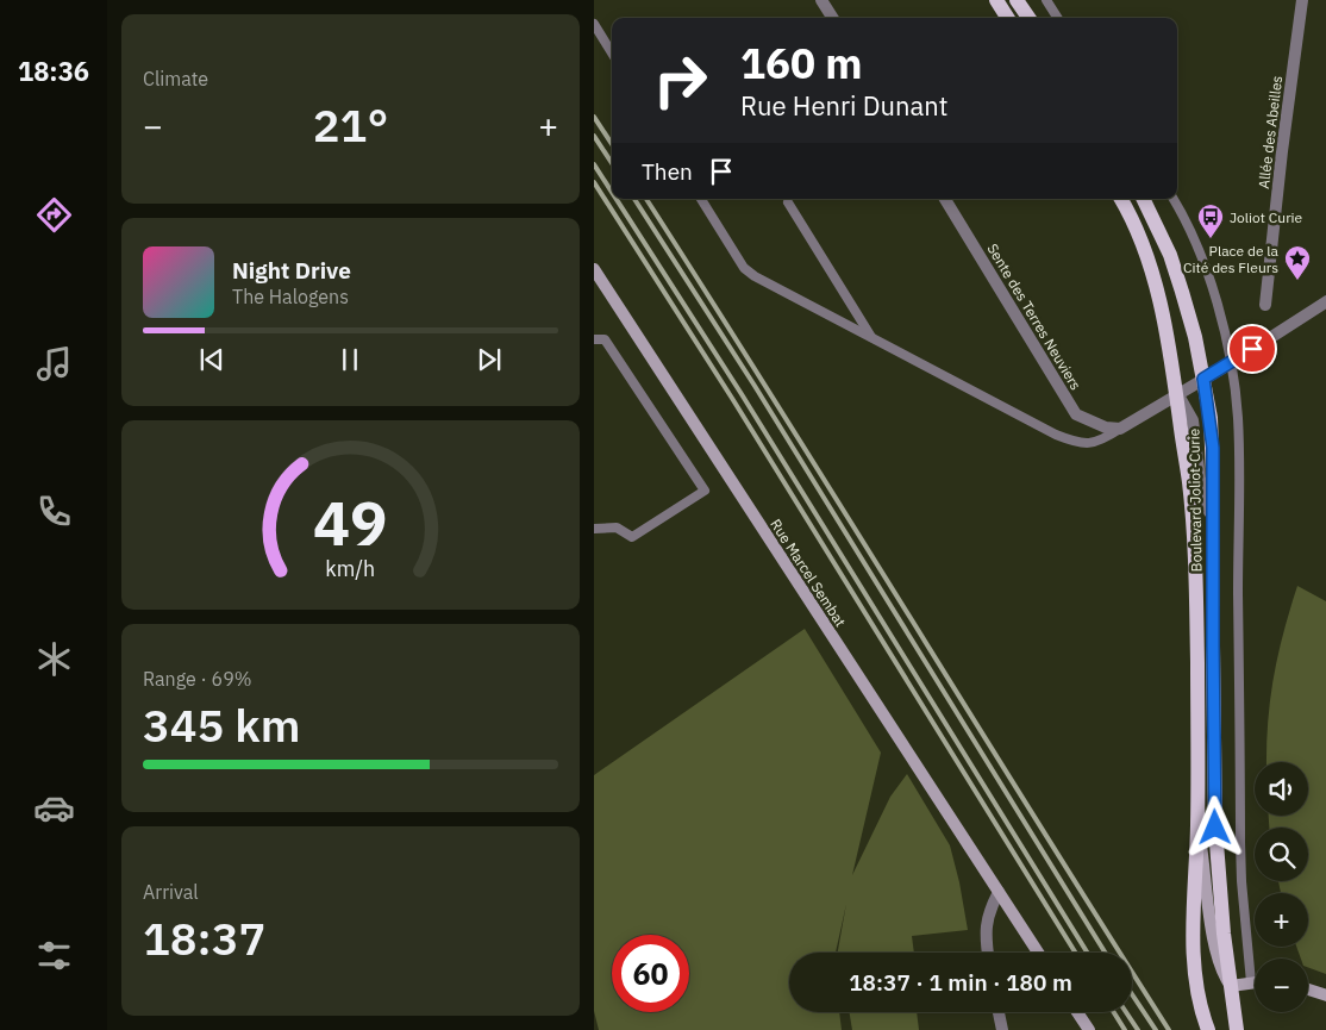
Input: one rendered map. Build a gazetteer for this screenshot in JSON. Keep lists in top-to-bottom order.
{
  "streets": {
    "main road": ["Boulevard Joliot-Curie"],
    "street": ["Allée des Abeilles", "Sente des Terres Neuviers", "Rue Marcel Sembat"]
  },
  "places": {
    "bus stop": ["Joliot Curie"],
    "place": ["Place de la Cité des Fleurs"]
  },
  "page": {
    "tabs": "18:36",
    "tile": [
      "Climate",
      ["Range · 69%", "345 km"],
      ["Arrival", "18:37"]
    ],
    "turn": ["160 m", "Rue Henri Dunant"],
    "heat": ["−", "21°", "+"],
    "then": "Then",
    "song": ["Night Drive", "The Halogens"],
    "map_buttons": ["+", "−"],
    "limit": "60",
    "trip": "18:37 · 1 min · 180 m",
    "gauge": ["49", "km/h"]
  }
}
